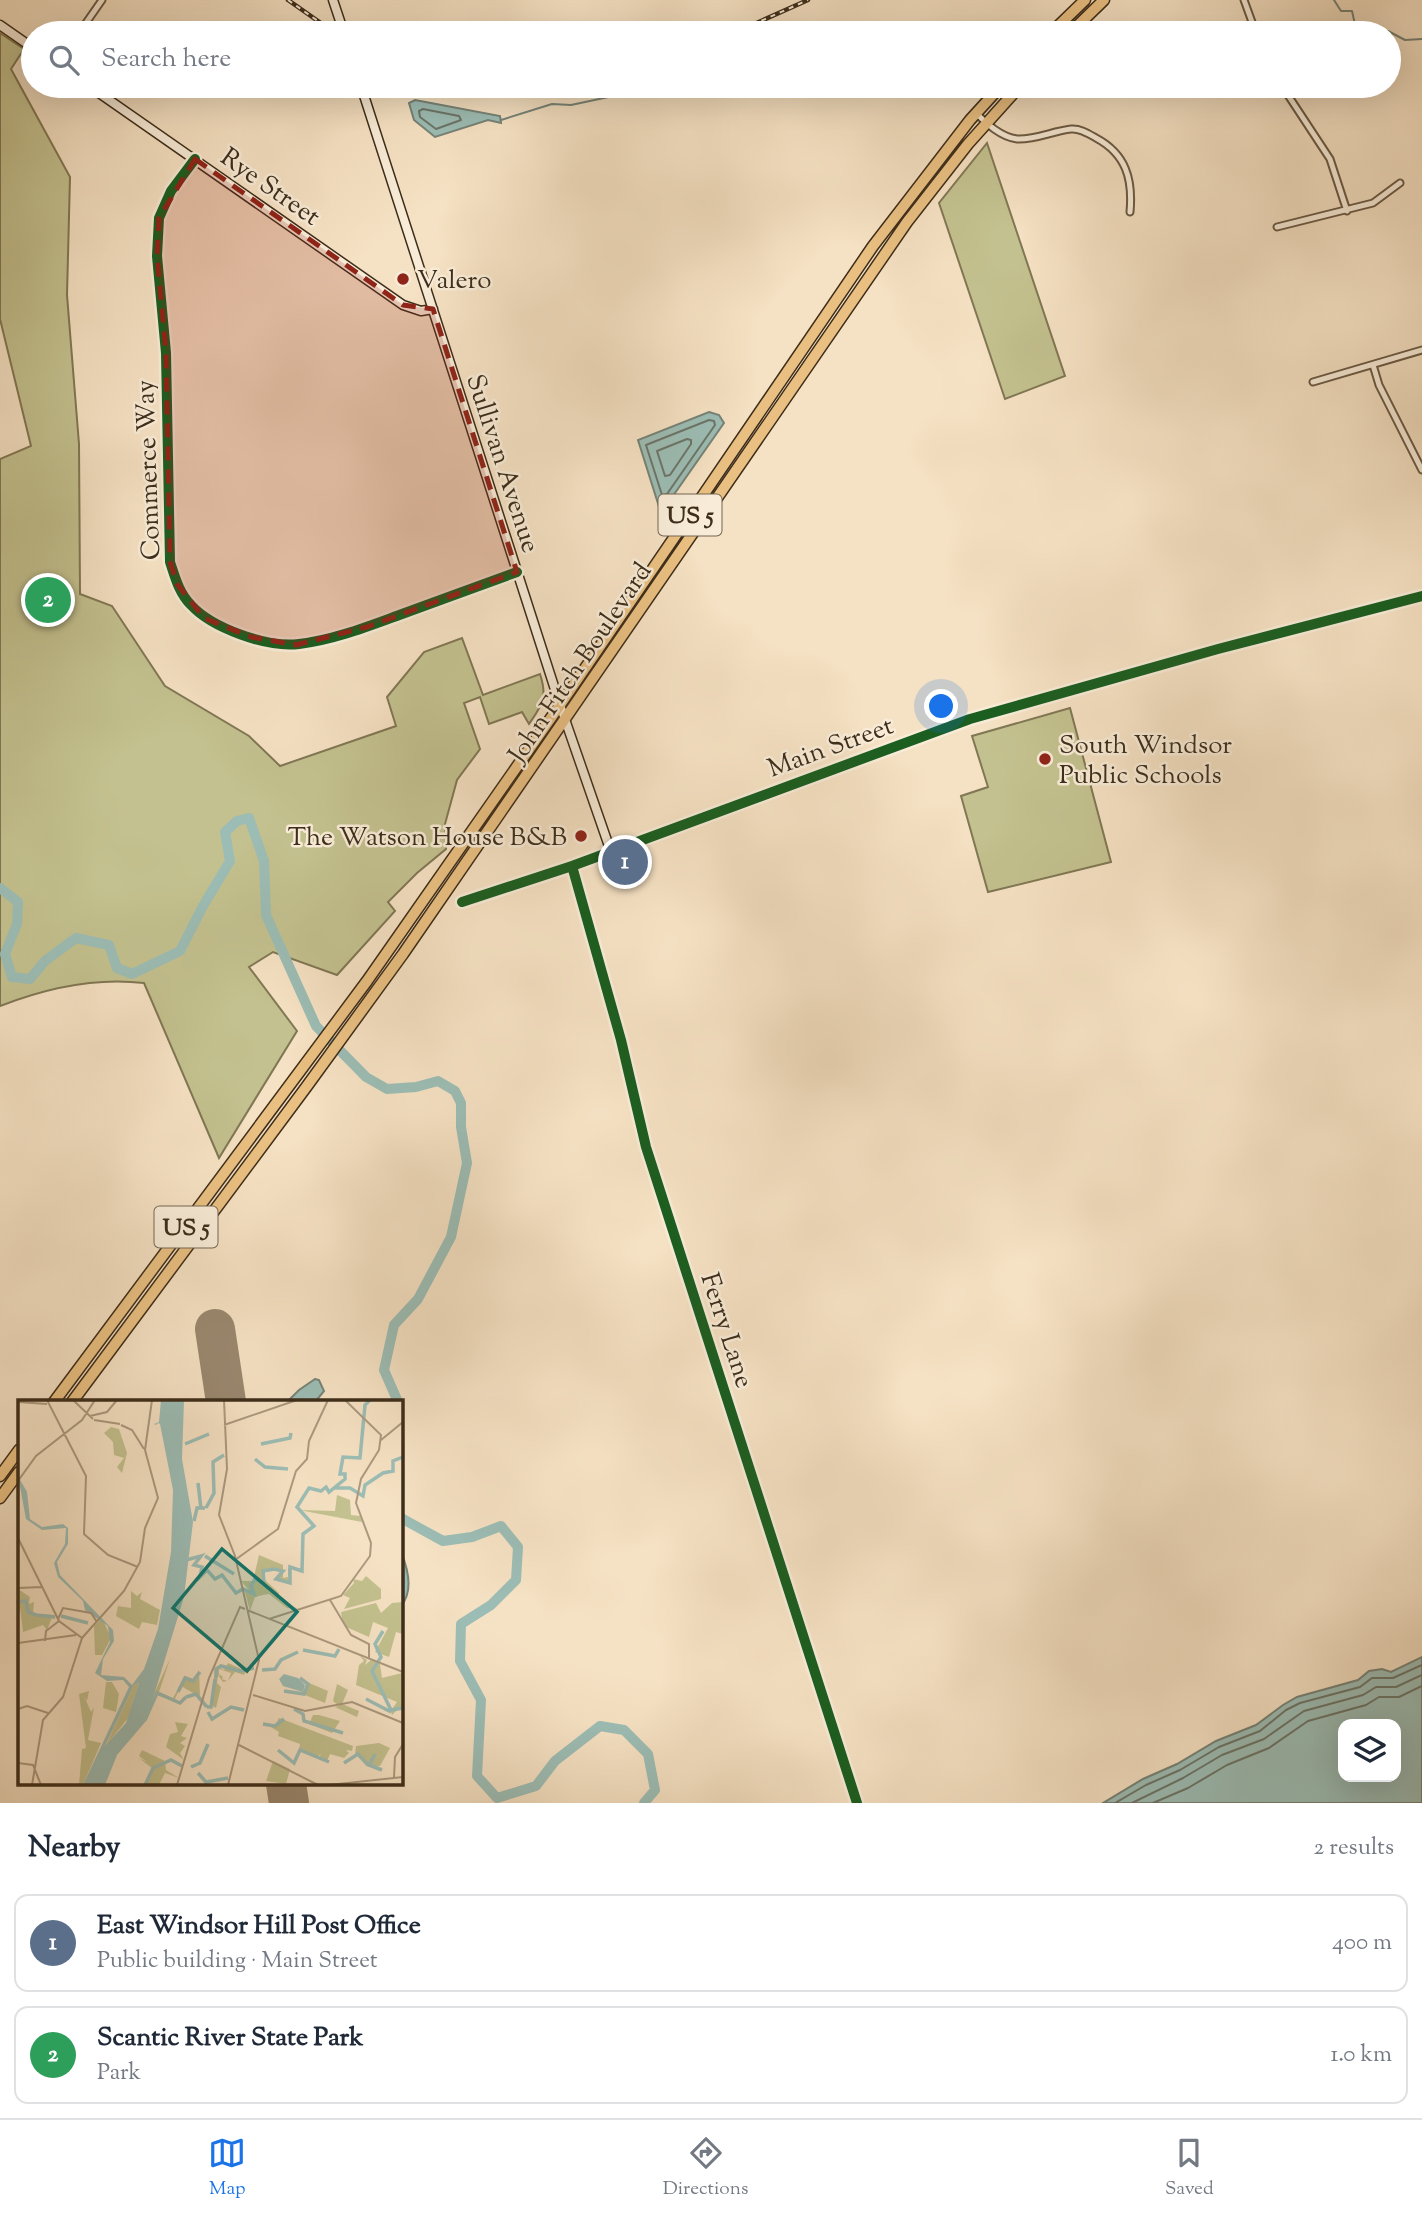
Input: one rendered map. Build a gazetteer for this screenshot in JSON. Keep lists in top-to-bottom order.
{
  "streets": {
    "highway": ["US 5", "John Fitch Boulevard"],
    "street": [
      "Rye Street",
      "Sullivan Avenue",
      "Commerce Way",
      "Main Street",
      "Ferry Lane"
    ]
  },
  "crossings": [
    ["Rye Street", "Sullivan Avenue"],
    ["Rye Street", "Commerce Way"],
    ["Sullivan Avenue", "Commerce Way"],
    ["Sullivan Avenue", "John Fitch Boulevard"],
    ["Sullivan Avenue", "Main Street"],
    ["Main Street", "Ferry Lane"]
  ],
  "places": ["Valero", "South Windsor Public Schools", "The Watson House B&B"],
  "page": {
    "search": "Search here",
    "pins": ["2", "1"],
    "heading": ["Nearby", "2 results"],
    "list": [
      {
        "mark": "1",
        "name": "East Windsor Hill Post Office",
        "note": "Public building · Main Street",
        "value": "400 m"
      },
      {
        "mark": "2",
        "name": "Scantic River State Park",
        "note": "Park",
        "value": "1.0 km"
      }
    ],
    "nav": ["Map", "Directions", "Saved"]
  }
}
